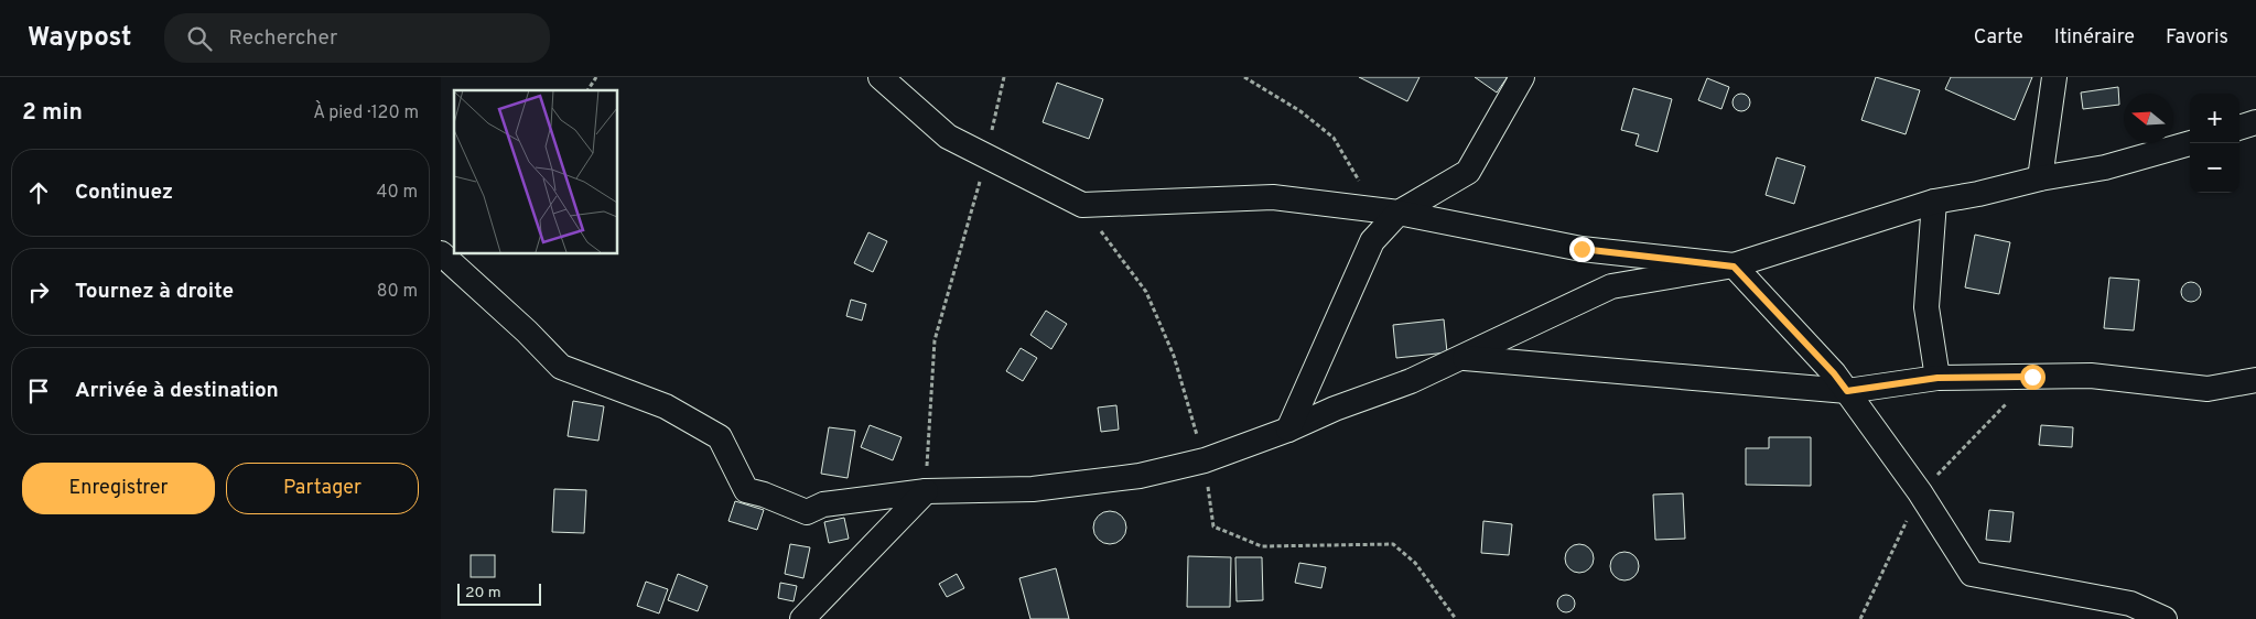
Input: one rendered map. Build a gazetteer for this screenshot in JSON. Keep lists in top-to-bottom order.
{
  "scale_bar": "20 m",
  "north": "left",
  "page": {
    "header": "Waypost",
    "search": "Rechercher",
    "nav": ["Carte", "Itinéraire", "Favoris"],
    "heading": ["2 min", "À pied · 120 m"],
    "map_buttons": ["+", "−"],
    "list": [
      ["Continuez", "40 m"],
      ["Tournez à droite", "80 m"],
      "Arrivée à destination"
    ],
    "buttons": ["Enregistrer", "Partager"],
    "scale": "20 m"
  }
}
